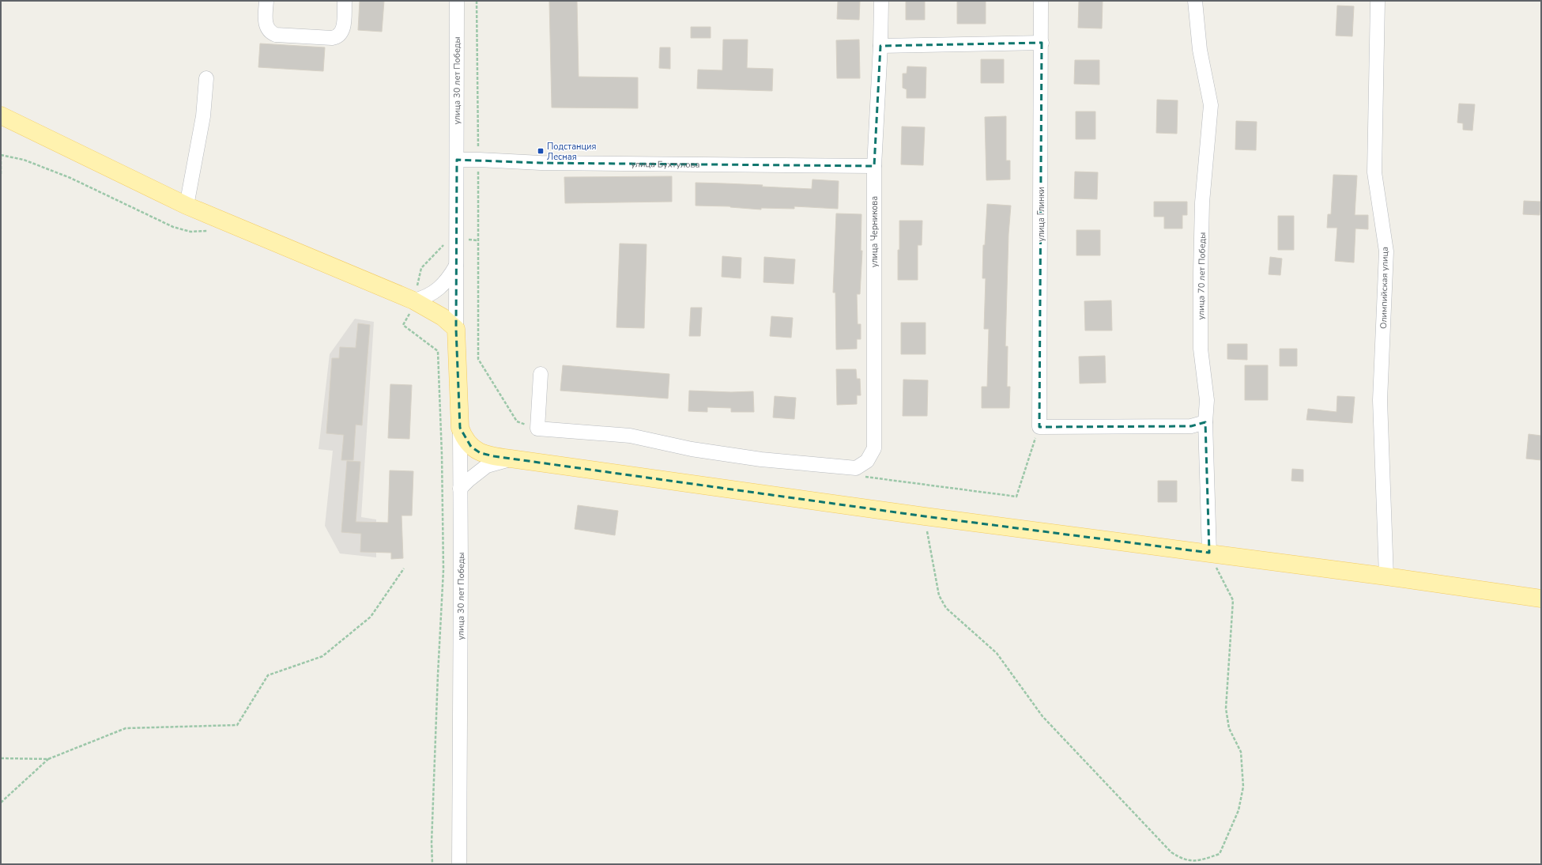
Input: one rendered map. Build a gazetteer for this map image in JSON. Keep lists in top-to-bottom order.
{
  "streets": {
    "main road": ["улица 30 лет Победы"],
    "street": [
      "улица Бухтулова",
      "улица Глинки",
      "улица Черникова",
      "улица 70 лет Победы",
      "Олимпийская улица"
    ]
  },
  "crossings": [
    ["улица 30 лет Победы", "улица Бухтулова"],
    ["улица Бухтулова", "улица Черникова"],
    ["улица Глинки", "улица 70 лет Победы"]
  ],
  "places": {
    "transit": ["Подстанция Лесная"]
  }
}
